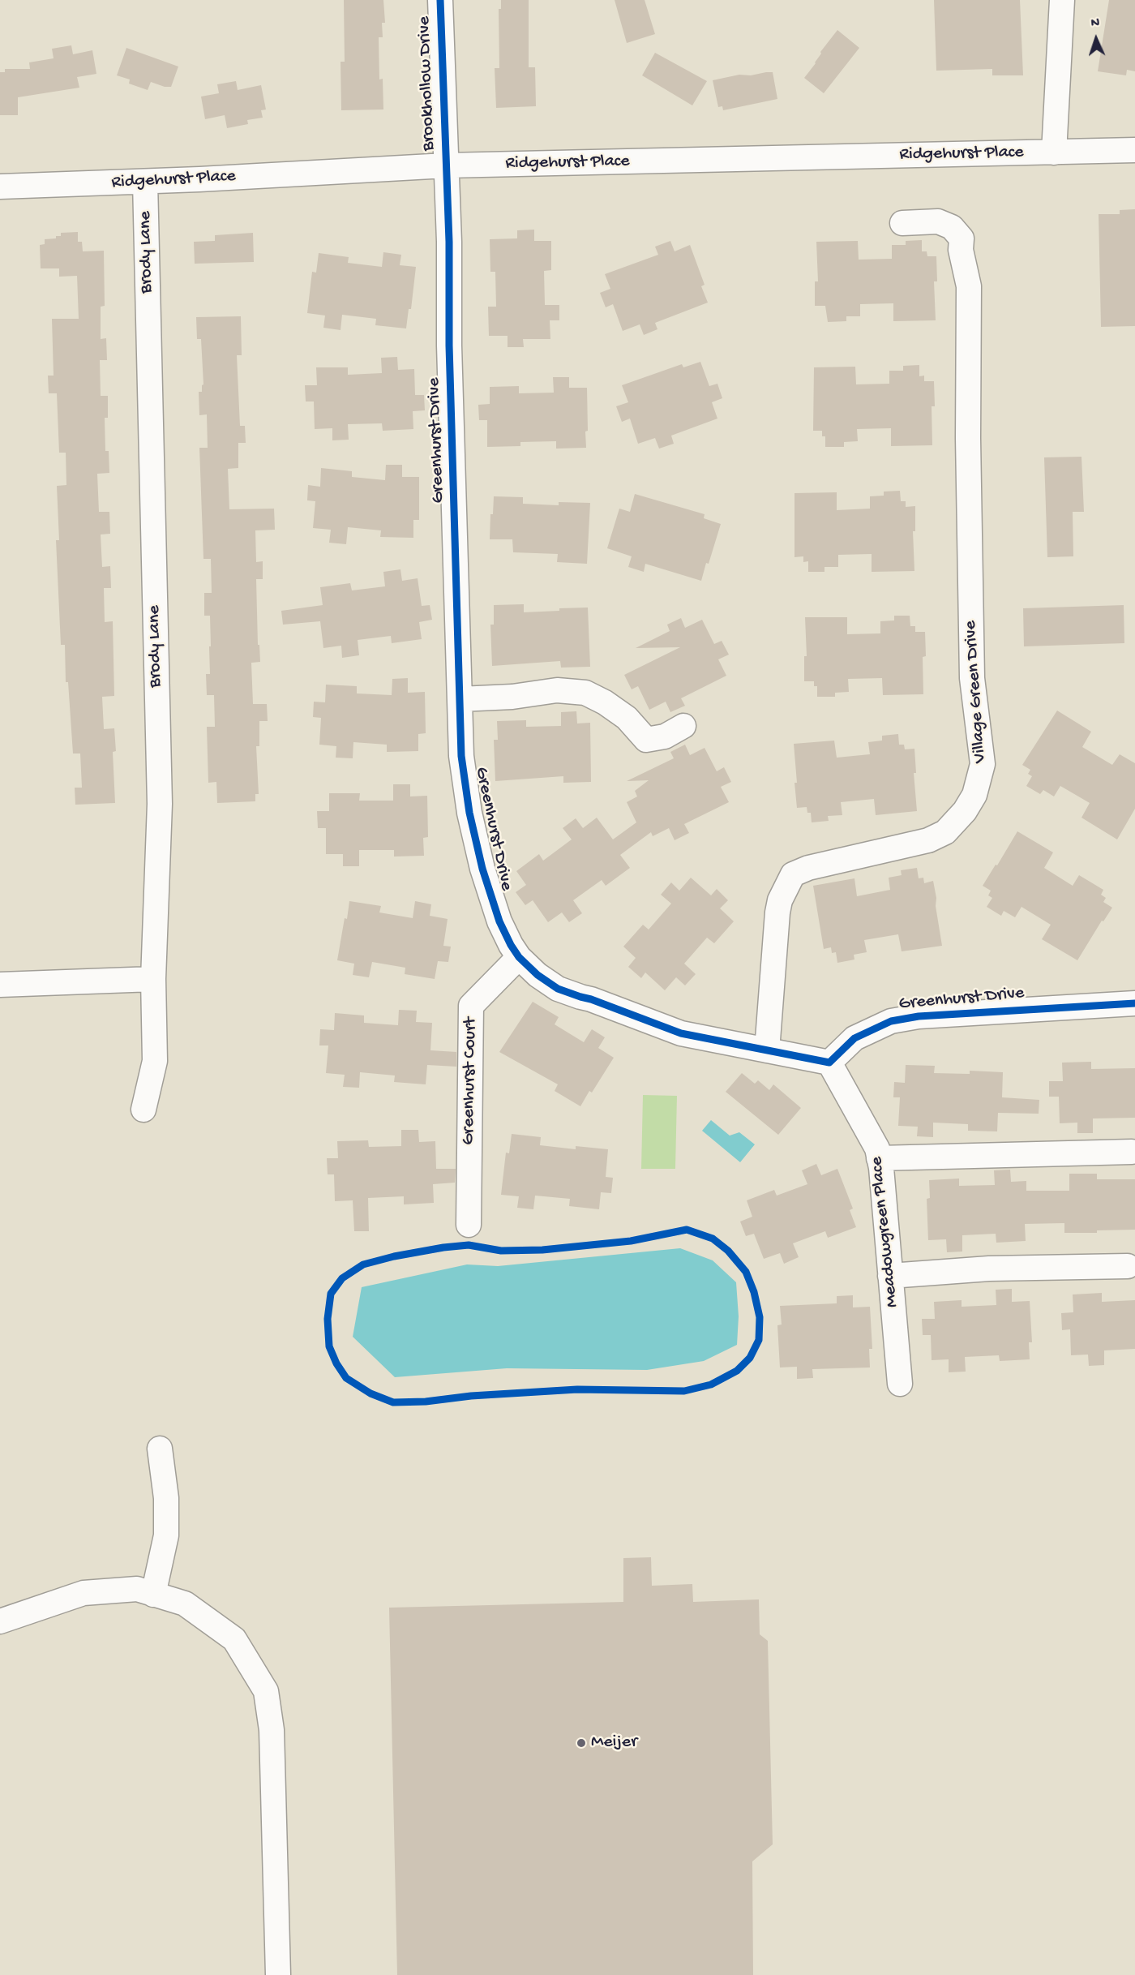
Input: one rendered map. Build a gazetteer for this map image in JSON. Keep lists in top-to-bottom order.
{
  "streets": {
    "street": [
      "Brookhollow Drive",
      "Ridgehurst Place",
      "Brody Lane",
      "Greenhurst Drive",
      "Village Green Drive",
      "Greenhurst Court",
      "Meadowgreen Place"
    ]
  },
  "crossings": [
    ["Brookhollow Drive", "Ridgehurst Place"],
    ["Brookhollow Drive", "Greenhurst Drive"],
    ["Ridgehurst Place", "Brody Lane"],
    ["Ridgehurst Place", "Greenhurst Drive"],
    ["Greenhurst Drive", "Village Green Drive"],
    ["Greenhurst Drive", "Greenhurst Court"],
    ["Greenhurst Drive", "Meadowgreen Place"]
  ],
  "places": ["Meijer"],
  "north": "top"
}
